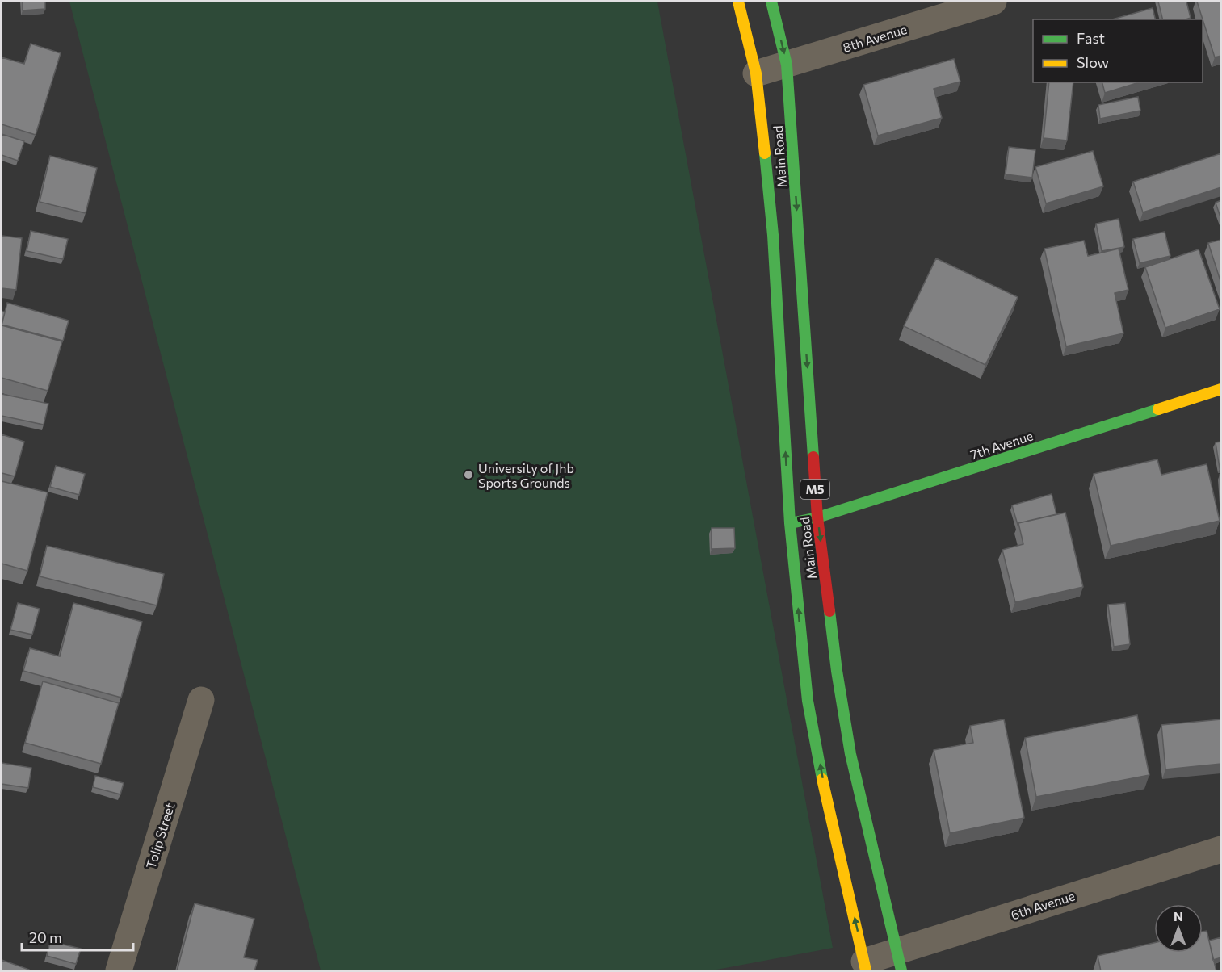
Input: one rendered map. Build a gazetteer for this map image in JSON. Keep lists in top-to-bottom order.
{
  "streets": {
    "main road": ["Main Road", "7th Avenue", "M5"],
    "street": ["8th Avenue", "Tolip Street", "6th Avenue"]
  },
  "crossings": [
    ["8th Avenue", "Main Road"],
    ["Main Road", "7th Avenue"],
    ["Main Road", "6th Avenue"]
  ],
  "places": ["University of Jhb Sports Grounds"],
  "legend": ["Fast", "Slow"],
  "scale_bar": "20 m",
  "north": "top"
}
